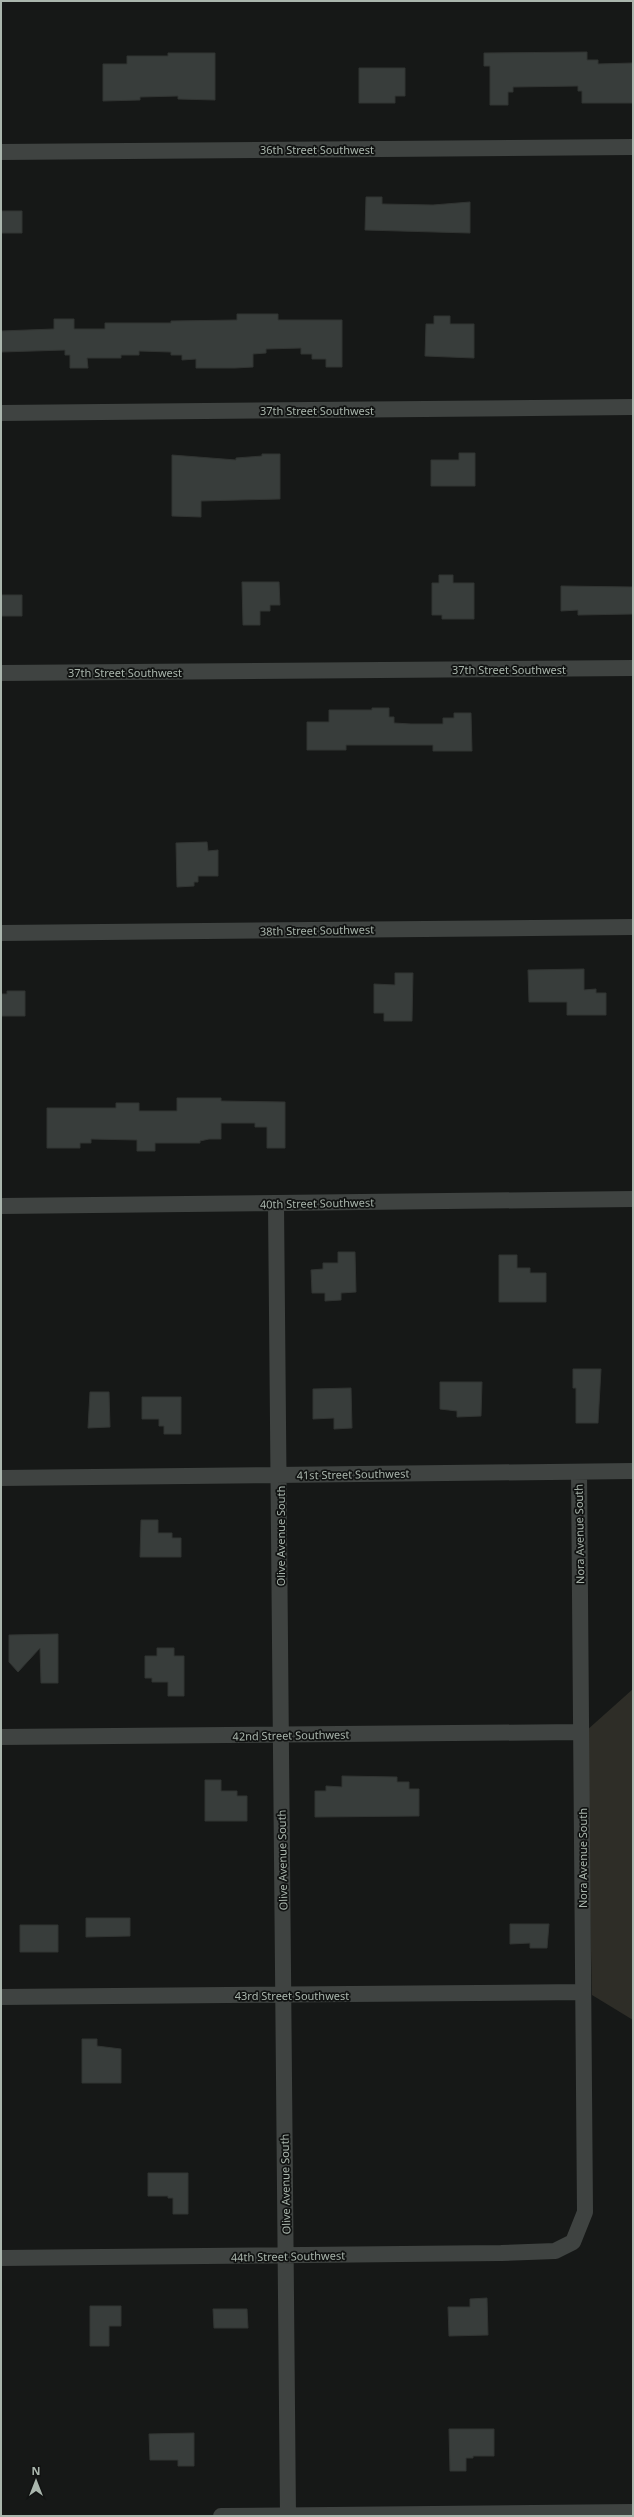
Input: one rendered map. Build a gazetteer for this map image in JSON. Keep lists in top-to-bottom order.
{
  "streets": {
    "street": [
      "36th Street Southwest",
      "37th Street Southwest",
      "38th Street Southwest",
      "40th Street Southwest",
      "41st Street Southwest",
      "Nora Avenue South",
      "Olive Avenue South",
      "42nd Street Southwest",
      "43rd Street Southwest",
      "44th Street Southwest"
    ]
  },
  "crossings": [
    ["40th Street Southwest", "Olive Avenue South"],
    ["41st Street Southwest", "Nora Avenue South"],
    ["41st Street Southwest", "Olive Avenue South"],
    ["Nora Avenue South", "42nd Street Southwest"],
    ["Nora Avenue South", "43rd Street Southwest"],
    ["Nora Avenue South", "44th Street Southwest"],
    ["Olive Avenue South", "42nd Street Southwest"],
    ["Olive Avenue South", "43rd Street Southwest"],
    ["Olive Avenue South", "44th Street Southwest"]
  ],
  "north": "top"
}
